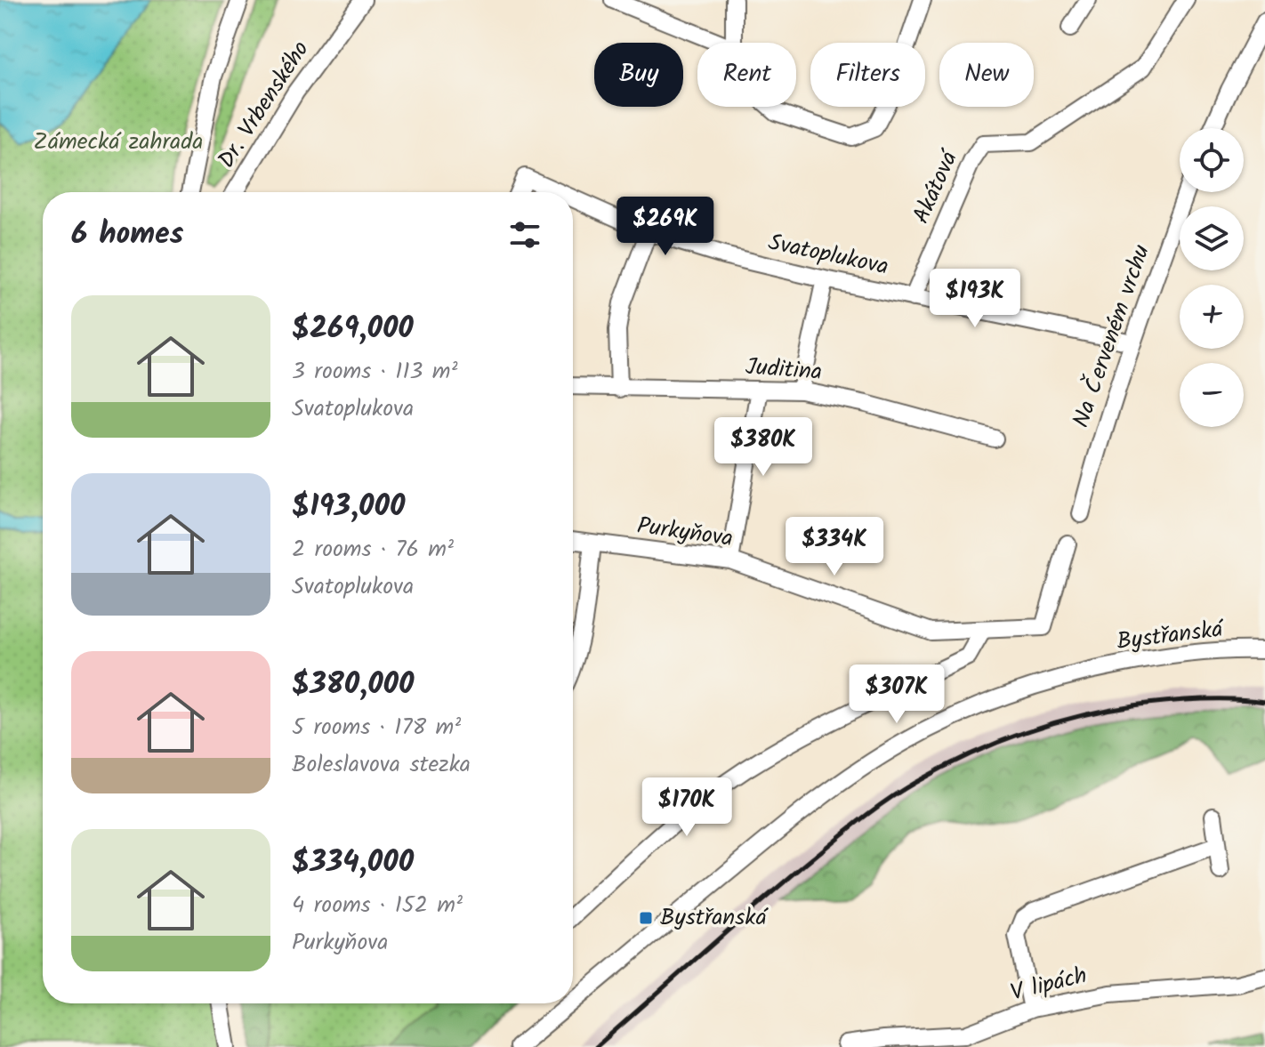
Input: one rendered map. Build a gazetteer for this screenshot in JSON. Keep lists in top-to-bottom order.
{
  "streets": {
    "street": [
      "Dr. Vrbenského",
      "Akátová",
      "Svatoplukova",
      "Na Červeném vrchu",
      "Juditina",
      "Purkyňova",
      "Bystřanská",
      "V lipách"
    ]
  },
  "crossings": [
    ["Akátová", "Svatoplukova"],
    ["Svatoplukova", "Na Červeném vrchu"]
  ],
  "parks": ["Zámecká zahrada"],
  "places": {
    "transit": ["Bystřanská"]
  },
  "page": {
    "chip": [
      "Buy",
      "Rent",
      "Filters",
      "New"
    ],
    "map_buttons": ["+", "−"],
    "heading": "6 homes",
    "price": [
      "$269K",
      "$193K",
      "$380K",
      "$334K",
      "$307K",
      "$170K"
    ],
    "list": [
      {
        "name": "$269,000",
        "note": "3 rooms · 113 m² · Svatoplukova"
      },
      {
        "name": "$193,000",
        "note": "2 rooms · 76 m² · Svatoplukova"
      },
      {
        "name": "$380,000",
        "note": "5 rooms · 178 m² · Boleslavova stezka"
      },
      {
        "name": "$334,000",
        "note": "4 rooms · 152 m² · Purkyňova"
      }
    ]
  }
}
